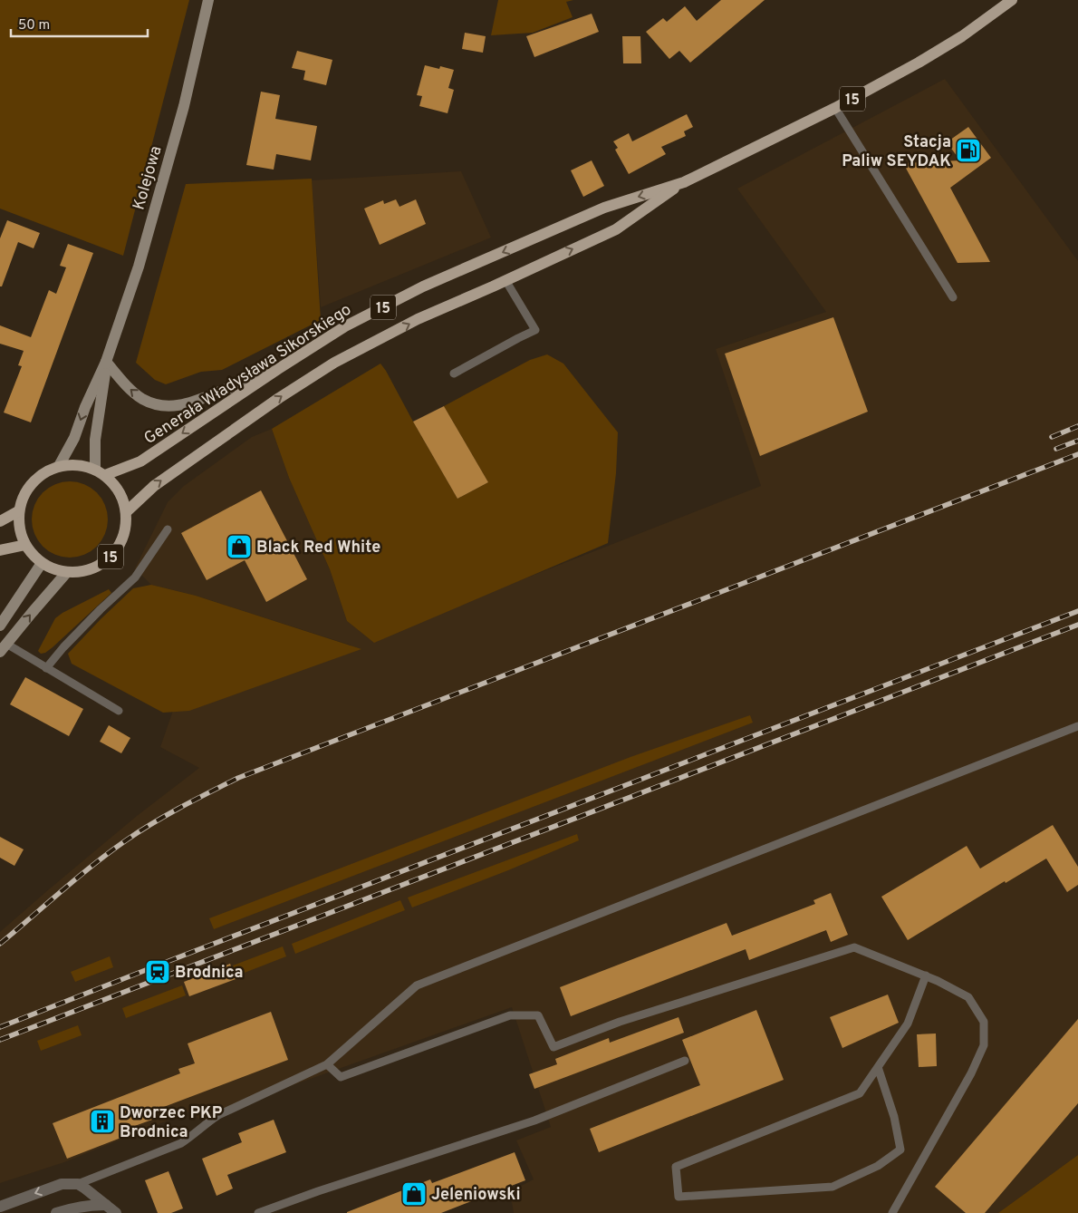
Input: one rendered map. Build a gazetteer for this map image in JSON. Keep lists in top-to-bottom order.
{
  "streets": {
    "main road": ["15", "Generała Władysława Sikorskiego"],
    "street": ["Kolejowa"]
  },
  "crossings": [
    ["15", "Kolejowa"],
    ["15", "Generała Władysława Sikorskiego"],
    ["Kolejowa", "Generała Władysława Sikorskiego"]
  ],
  "places": {
    "fuel station": ["Stacja Paliw SEYDAK"],
    "shop": ["Black Red White", "Jeleniowski"],
    "station": ["Brodnica"],
    "building": ["Dworzec PKP Brodnica"]
  },
  "scale_bar": "50 m"
}
